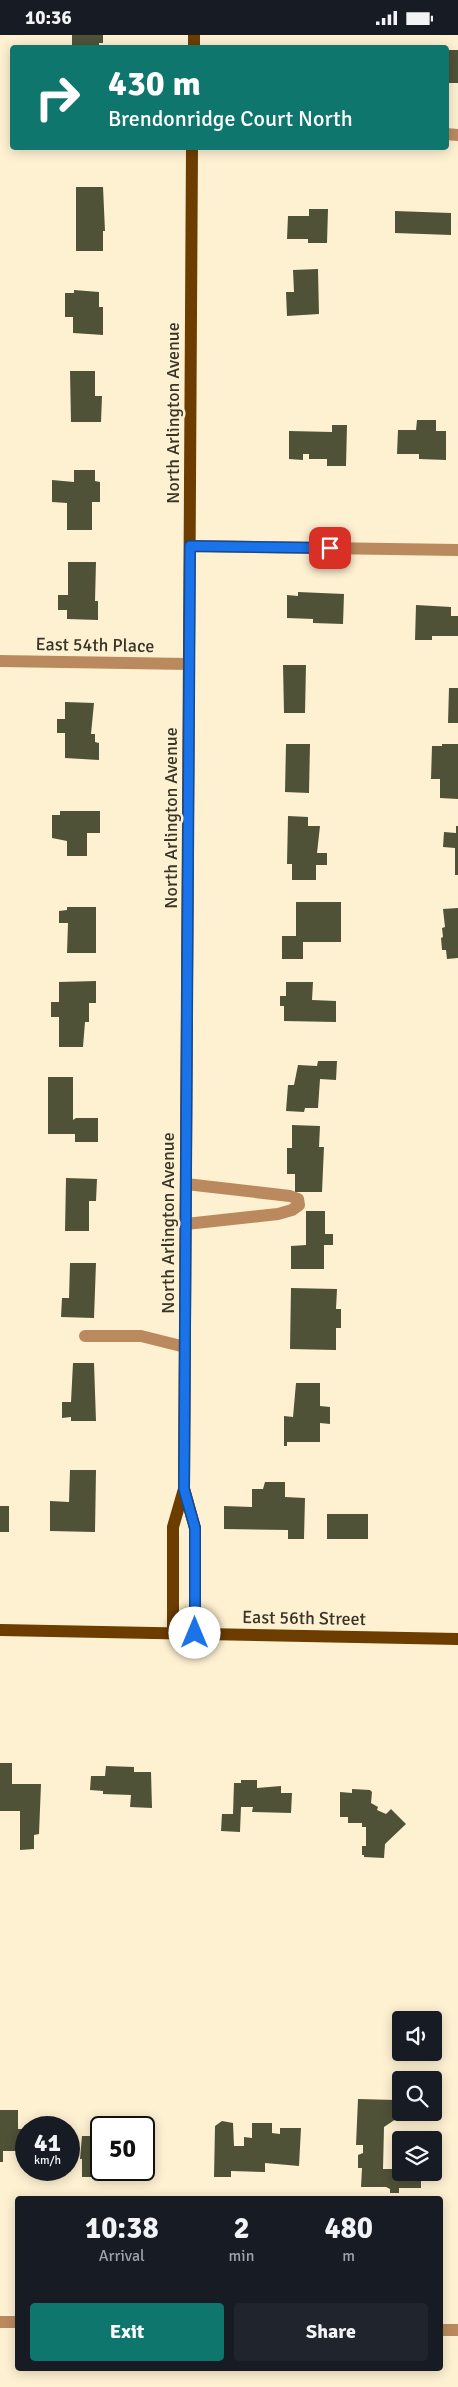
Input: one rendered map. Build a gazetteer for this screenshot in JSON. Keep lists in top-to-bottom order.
{
  "streets": {
    "main road": ["North Arlington Avenue", "East 56th Street"],
    "street": ["East 54th Place"]
  },
  "crossings": [
    ["North Arlington Avenue", "East 54th Place"],
    ["North Arlington Avenue", "East 56th Street"]
  ],
  "page": {
    "status": "10:36",
    "turn": ["430 m", "Brendonridge Court North"],
    "speed": "41 km/h",
    "limit": "50",
    "eta": [
      "10:38",
      "Arrival",
      "2",
      "min",
      "480",
      "m"
    ],
    "buttons": ["Exit", "Share"]
  }
}
